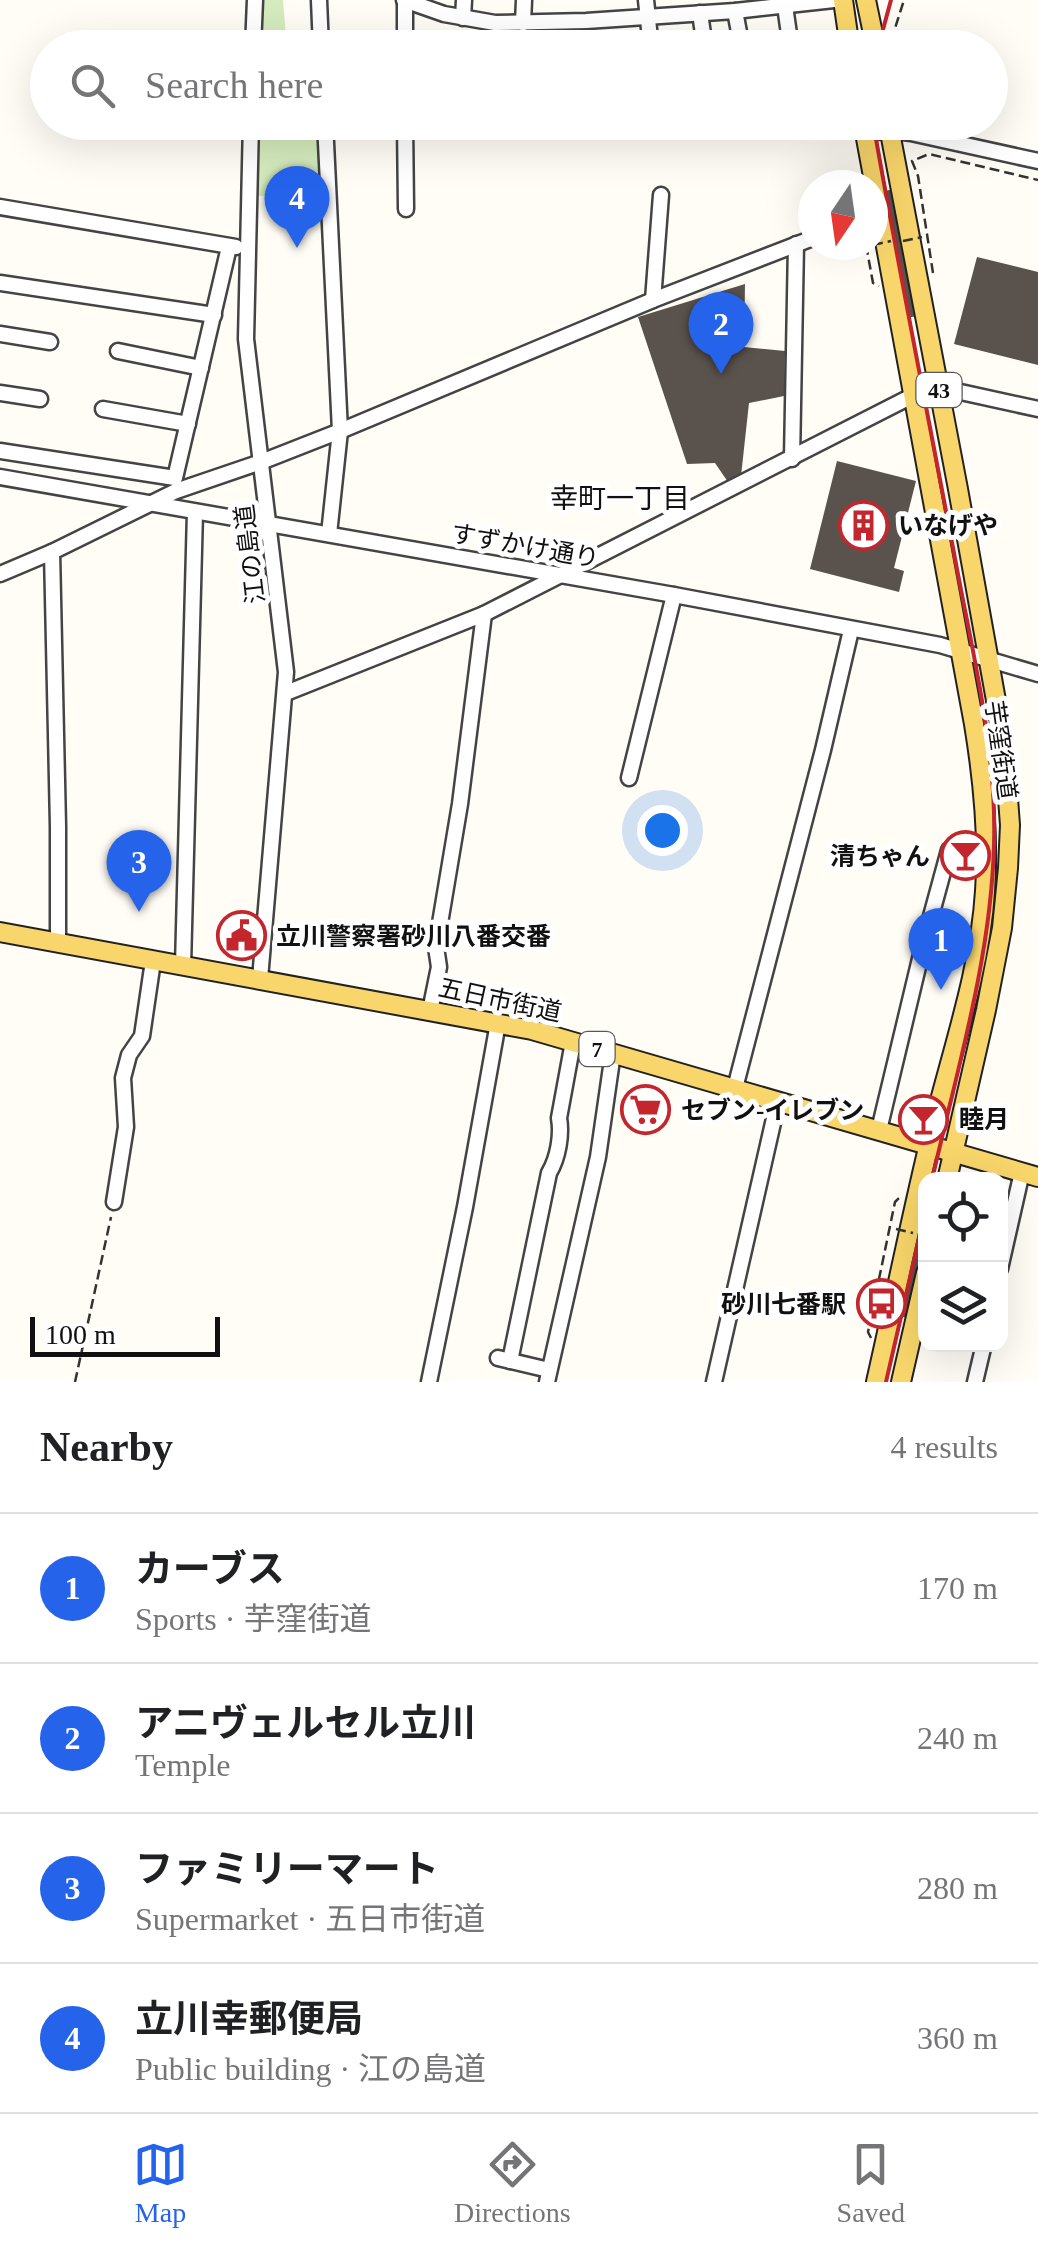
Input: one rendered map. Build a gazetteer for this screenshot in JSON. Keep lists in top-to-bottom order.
{
  "streets": {
    "main road": [
      "43",
      "芋窪街道",
      "五日市街道",
      "7"
    ],
    "street": ["すずかけ通り", "江の島道"]
  },
  "crossings": [
    ["すずかけ通り", "江の島道"],
    ["すずかけ通り", "芋窪街道"],
    ["江の島道", "五日市街道"],
    ["芋窪街道", "五日市街道"]
  ],
  "districts": ["幸町一丁目"],
  "places": {
    "building": ["いなげや"],
    "bar": ["清ちゃん", "睦月"],
    "public building": ["立川警察署砂川八番交番"],
    "supermarket": ["セブン-イレブン"],
    "bus stop": ["砂川七番駅"]
  },
  "scale_bar": "100 m",
  "north": "bottom",
  "page": {
    "search": "Search here",
    "pins": [
      "4",
      "2",
      "3",
      "1"
    ],
    "scale": "100 m",
    "heading": ["Nearby", "4 results"],
    "list": [
      {
        "mark": "1",
        "name": "カーブス",
        "note": "Sports · 芋窪街道",
        "value": "170 m"
      },
      {
        "mark": "2",
        "name": "アニヴェルセル立川",
        "note": "Temple",
        "value": "240 m"
      },
      {
        "mark": "3",
        "name": "ファミリーマート",
        "note": "Supermarket · 五日市街道",
        "value": "280 m"
      },
      {
        "mark": "4",
        "name": "立川幸郵便局",
        "note": "Public building · 江の島道",
        "value": "360 m"
      }
    ],
    "nav": ["Map", "Directions", "Saved"]
  }
}
